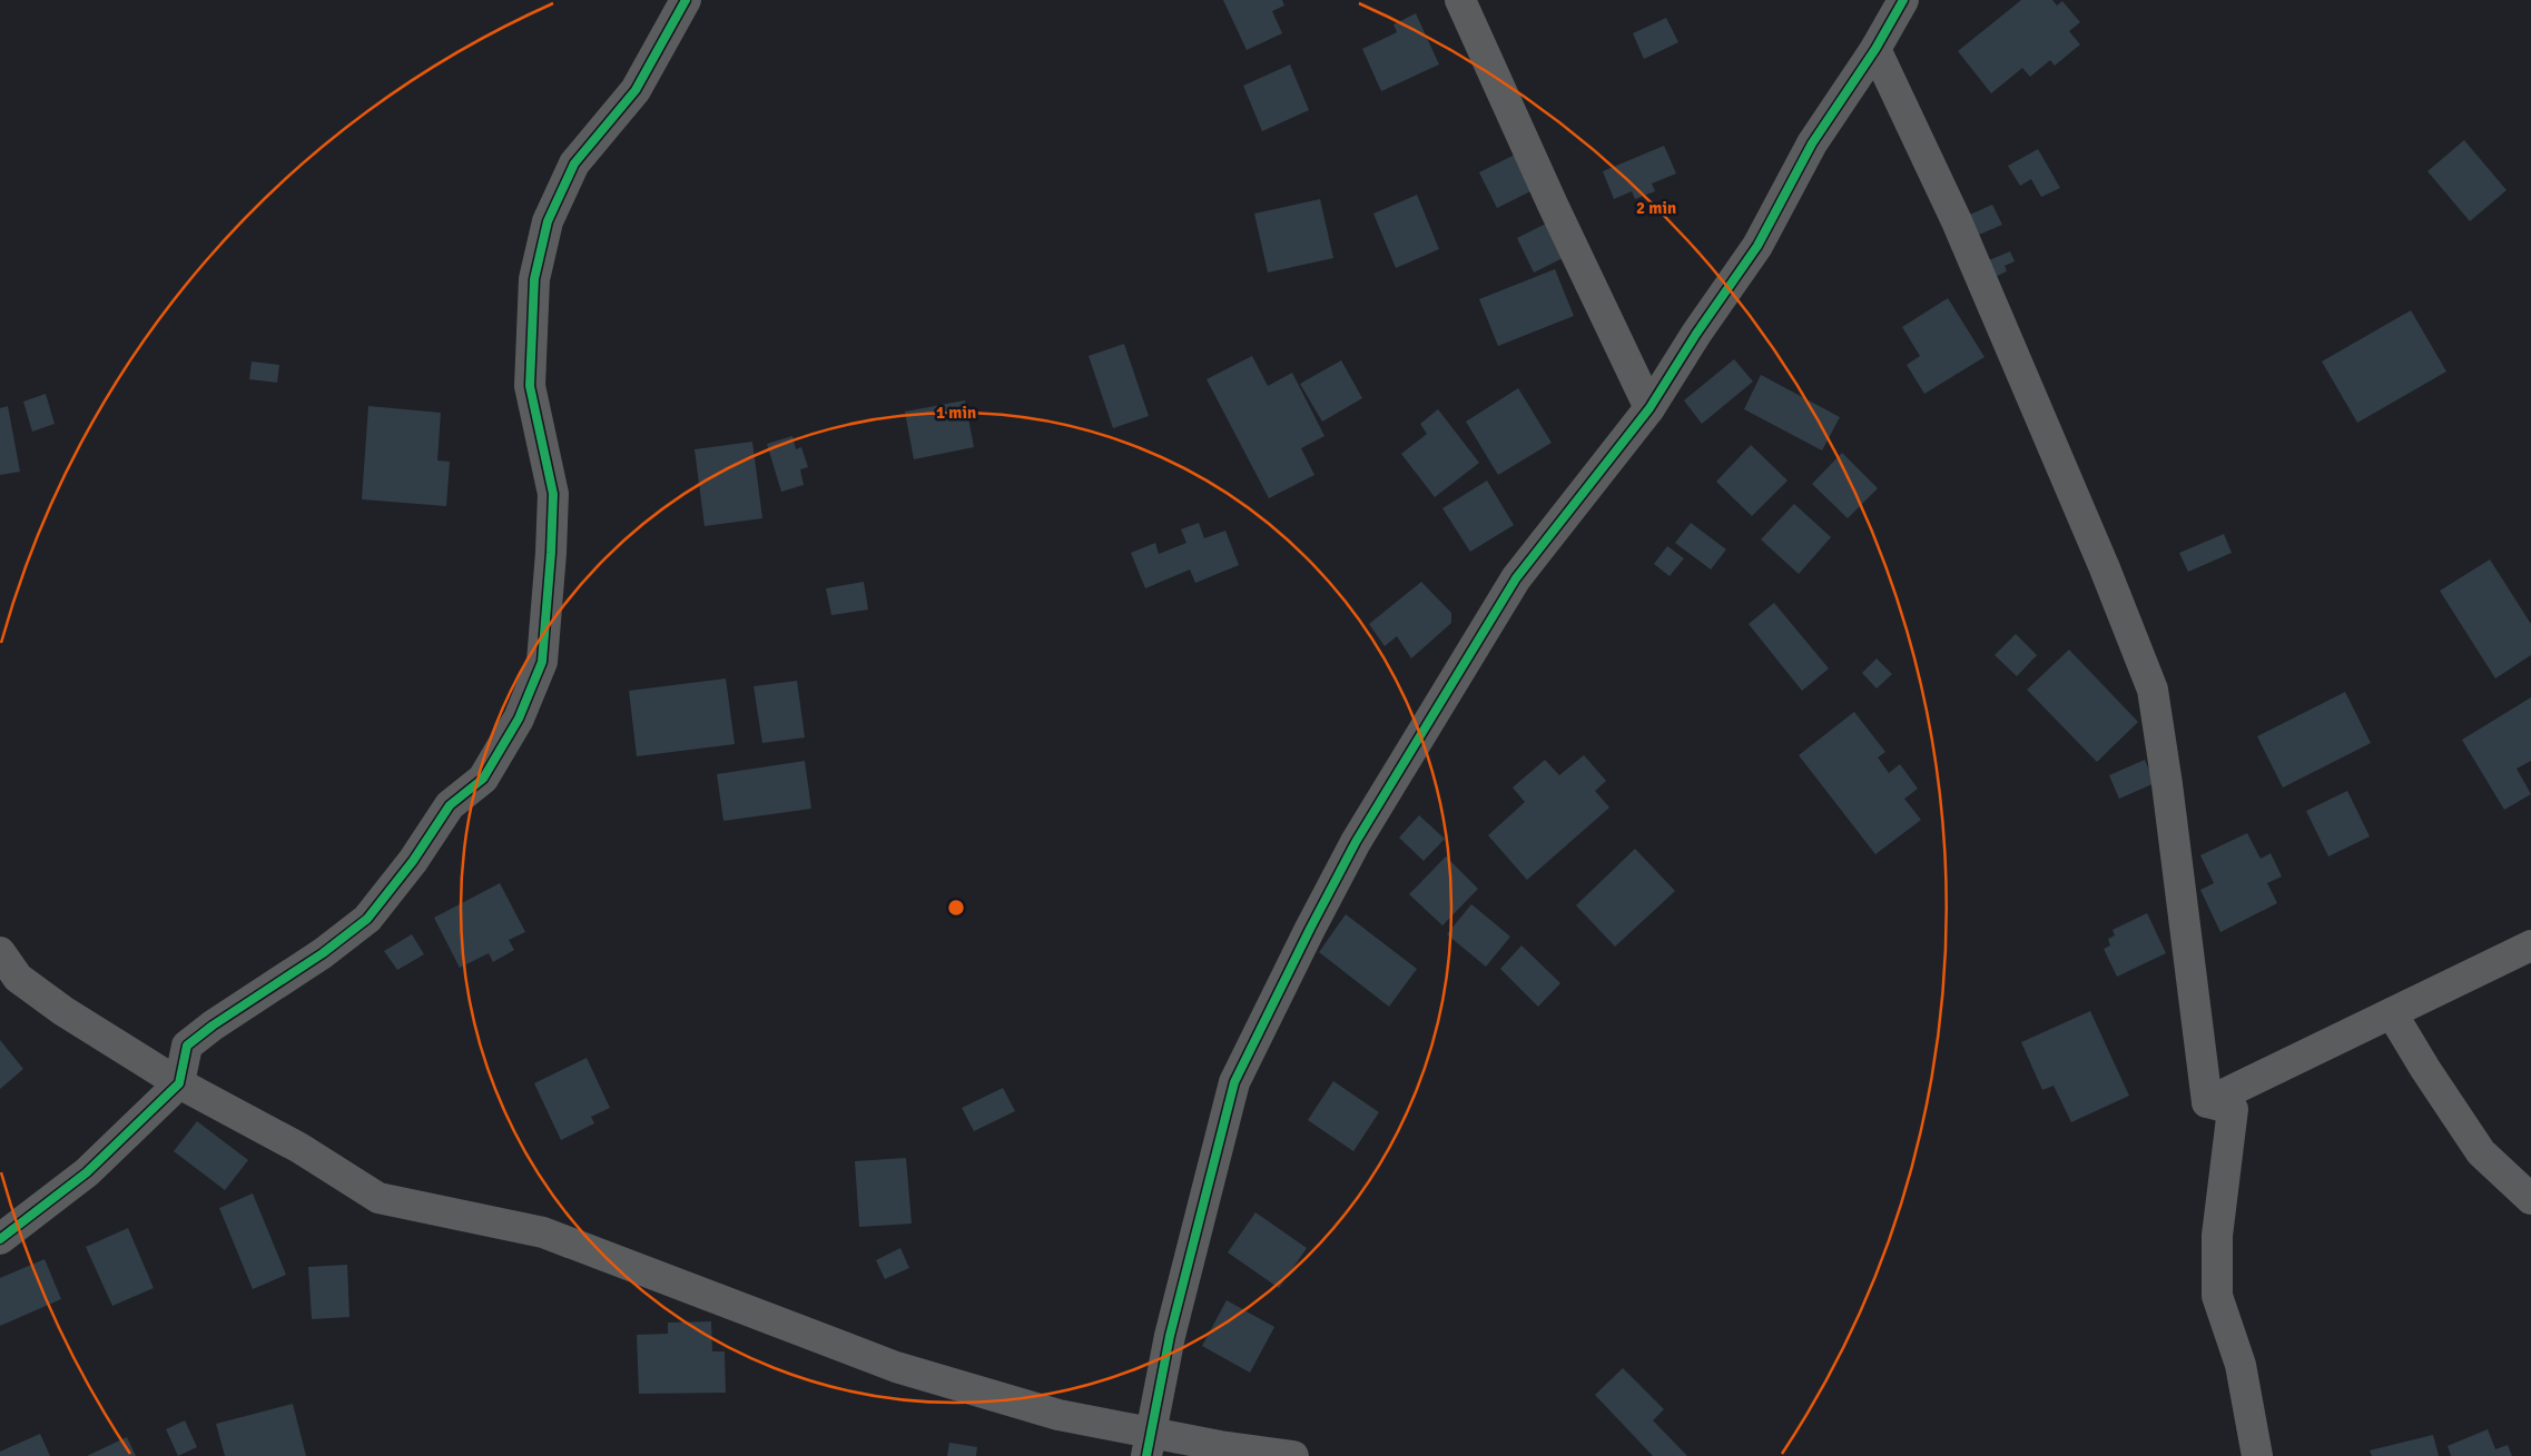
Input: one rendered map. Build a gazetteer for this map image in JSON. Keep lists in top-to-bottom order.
{
  "rings": ["2 min", "1 min"]
}
